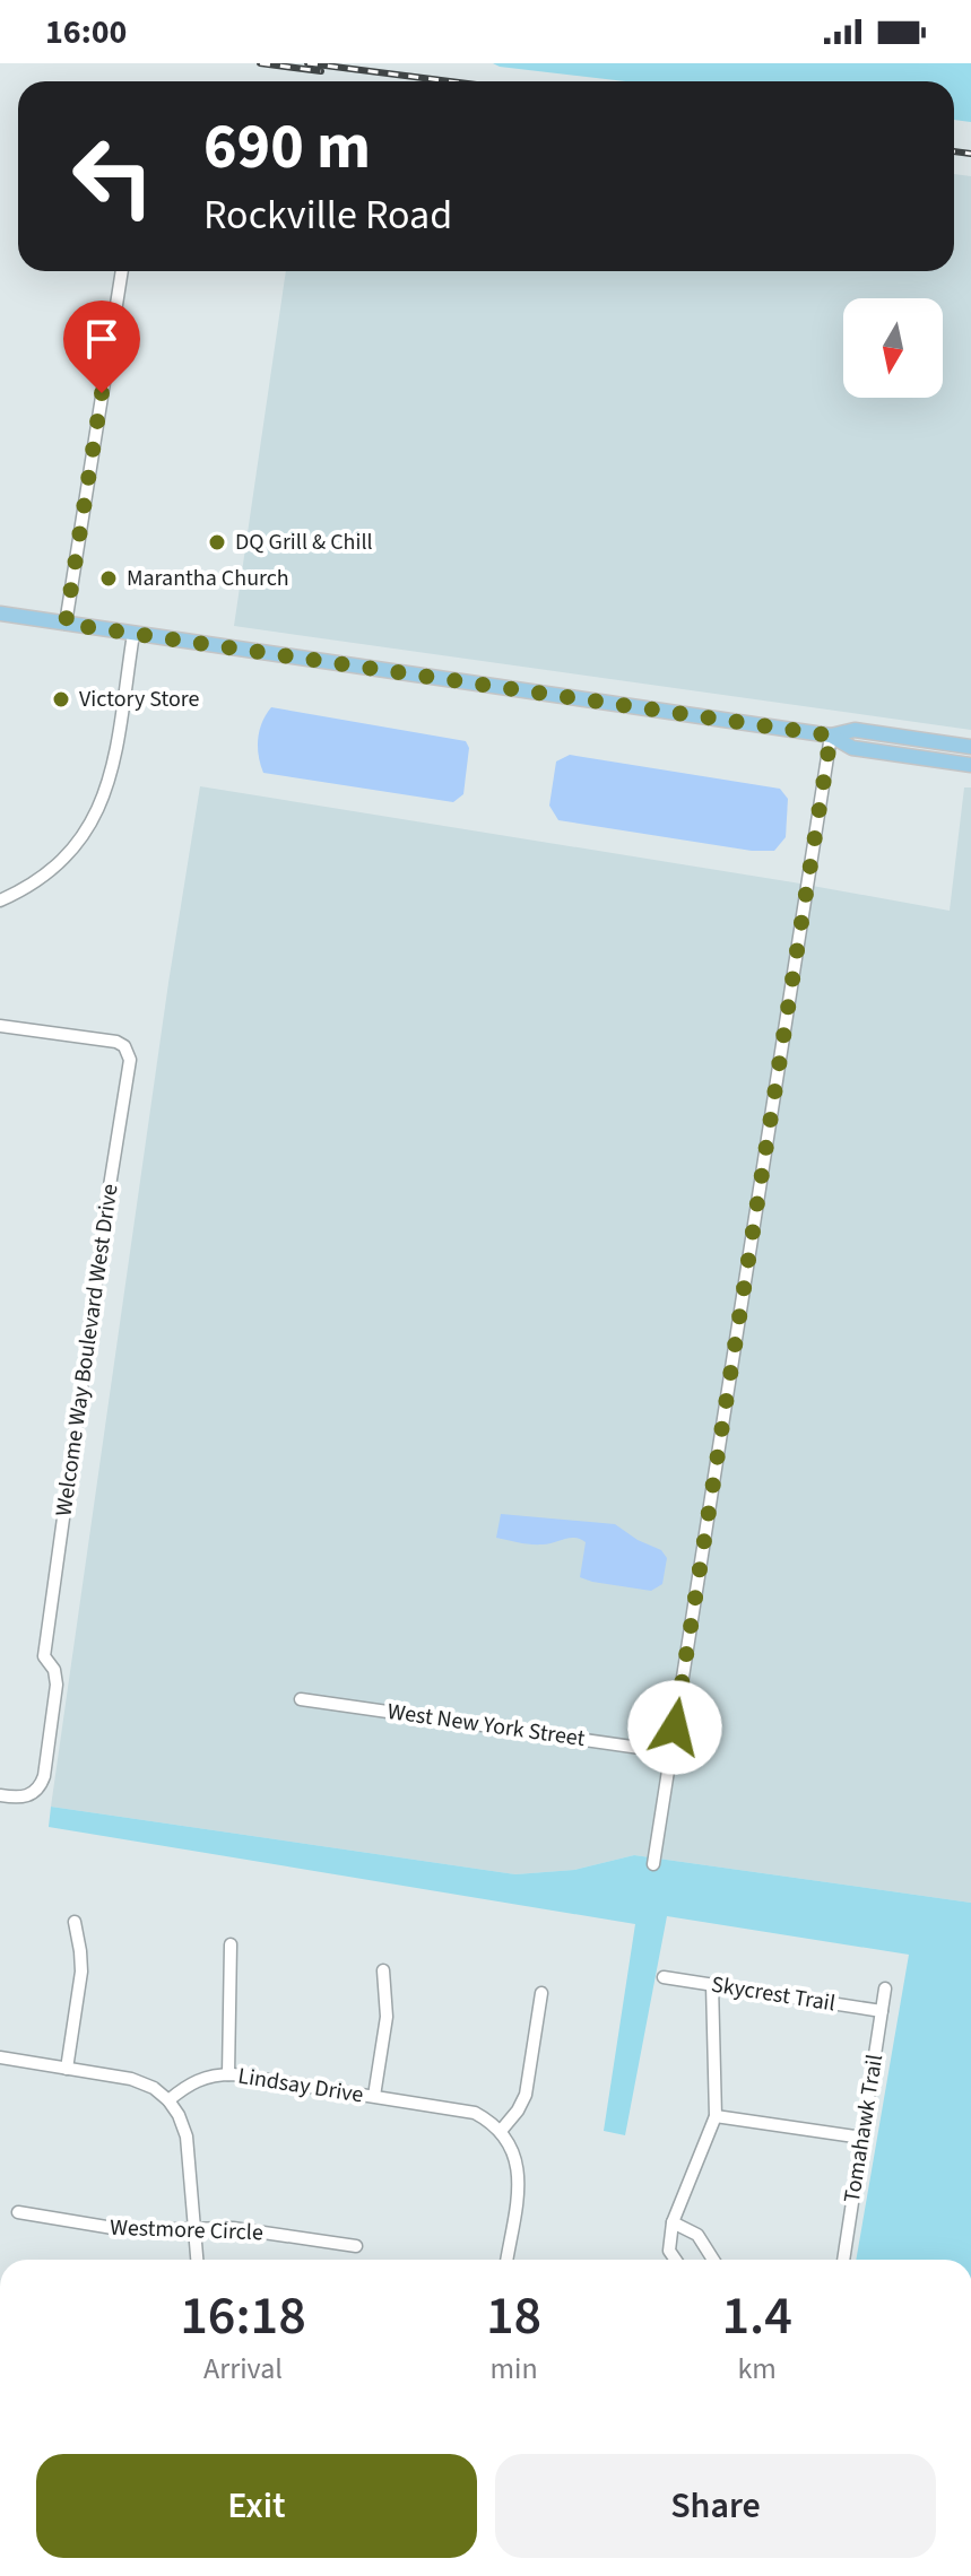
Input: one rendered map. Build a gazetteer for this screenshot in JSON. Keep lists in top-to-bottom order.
{
  "streets": {
    "street": [
      "Welcome Way Boulevard West Drive",
      "West New York Street",
      "Skycrest Trail",
      "Lindsay Drive",
      "Tomahawk Trail",
      "Westmore Circle"
    ]
  },
  "crossings": [
    ["Skycrest Trail", "Tomahawk Trail"]
  ],
  "places": ["DQ Grill & Chill", "Marantha Church", "Victory Store"],
  "north": "bottom",
  "page": {
    "status": "16:00",
    "turn": ["690 m", "Rockville Road"],
    "eta": [
      "16:18",
      "Arrival",
      "18",
      "min",
      "1.4",
      "km"
    ],
    "buttons": ["Exit", "Share"]
  }
}
